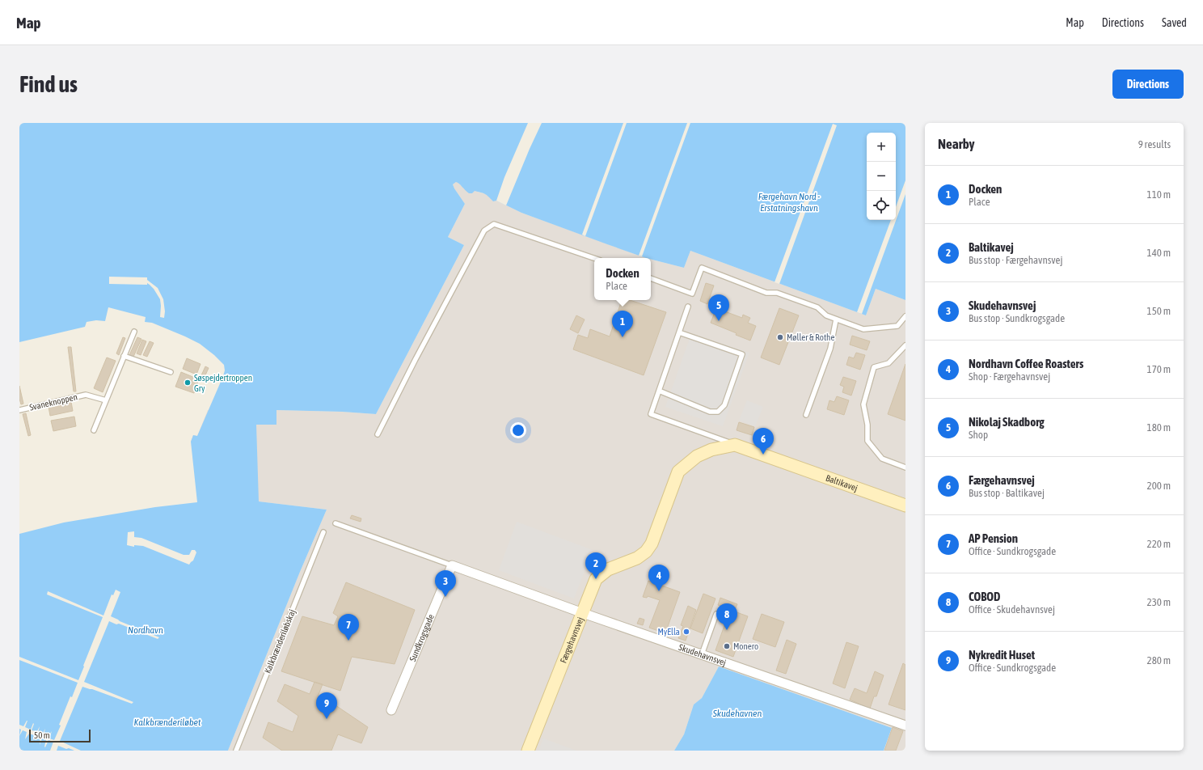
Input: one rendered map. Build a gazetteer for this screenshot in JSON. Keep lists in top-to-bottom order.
{
  "streets": {
    "street": [
      "Baltikavej",
      "Sundkrogsgade",
      "Færgehavnsvej",
      "Skudehavnsvej"
    ],
    "lane": ["Svaneknoppen", "Kalkbrænderiløbskaj"]
  },
  "crossings": [
    ["Baltikavej", "Færgehavnsvej"],
    ["Sundkrogsgade", "Skudehavnsvej"],
    ["Færgehavnsvej", "Skudehavnsvej"]
  ],
  "water": [
    "Færgehavn Nord - Erstatningshavn",
    "Nordhavn",
    "Skudehavnen",
    "Kalkbrænderiløbet"
  ],
  "places": [
    "Møller & Rothe",
    "Søspejdertroppen Gry",
    "MyElla",
    "Monero"
  ],
  "scale_bar": "50 m",
  "page": {
    "header": "Map",
    "nav": ["Map", "Directions", "Saved"],
    "buttons": "Directions",
    "title": "Find us",
    "heading": ["Nearby", "9 results"],
    "map_buttons": ["+", "−"],
    "list": [
      {
        "mark": "1",
        "name": "Docken",
        "note": "Place",
        "value": "110 m"
      },
      {
        "mark": "2",
        "name": "Baltikavej",
        "note": "Bus stop · Færgehavnsvej",
        "value": "140 m"
      },
      {
        "mark": "3",
        "name": "Skudehavnsvej",
        "note": "Bus stop · Sundkrogsgade",
        "value": "150 m"
      },
      {
        "mark": "4",
        "name": "Nordhavn Coffee Roasters",
        "note": "Shop · Færgehavnsvej",
        "value": "170 m"
      },
      {
        "mark": "5",
        "name": "Nikolaj Skadborg",
        "note": "Shop",
        "value": "180 m"
      },
      {
        "mark": "6",
        "name": "Færgehavnsvej",
        "note": "Bus stop · Baltikavej",
        "value": "200 m"
      },
      {
        "mark": "7",
        "name": "AP Pension",
        "note": "Office · Sundkrogsgade",
        "value": "220 m"
      },
      {
        "mark": "8",
        "name": "COBOD",
        "note": "Office · Skudehavnsvej",
        "value": "230 m"
      },
      {
        "mark": "9",
        "name": "Nykredit Huset",
        "note": "Office · Sundkrogsgade",
        "value": "280 m"
      }
    ],
    "popup": ["Docken", "Place"],
    "pins": [
      "5",
      "1",
      "6",
      "2",
      "4",
      "3",
      "8",
      "7",
      "9"
    ],
    "scale": "50 m"
  }
}
